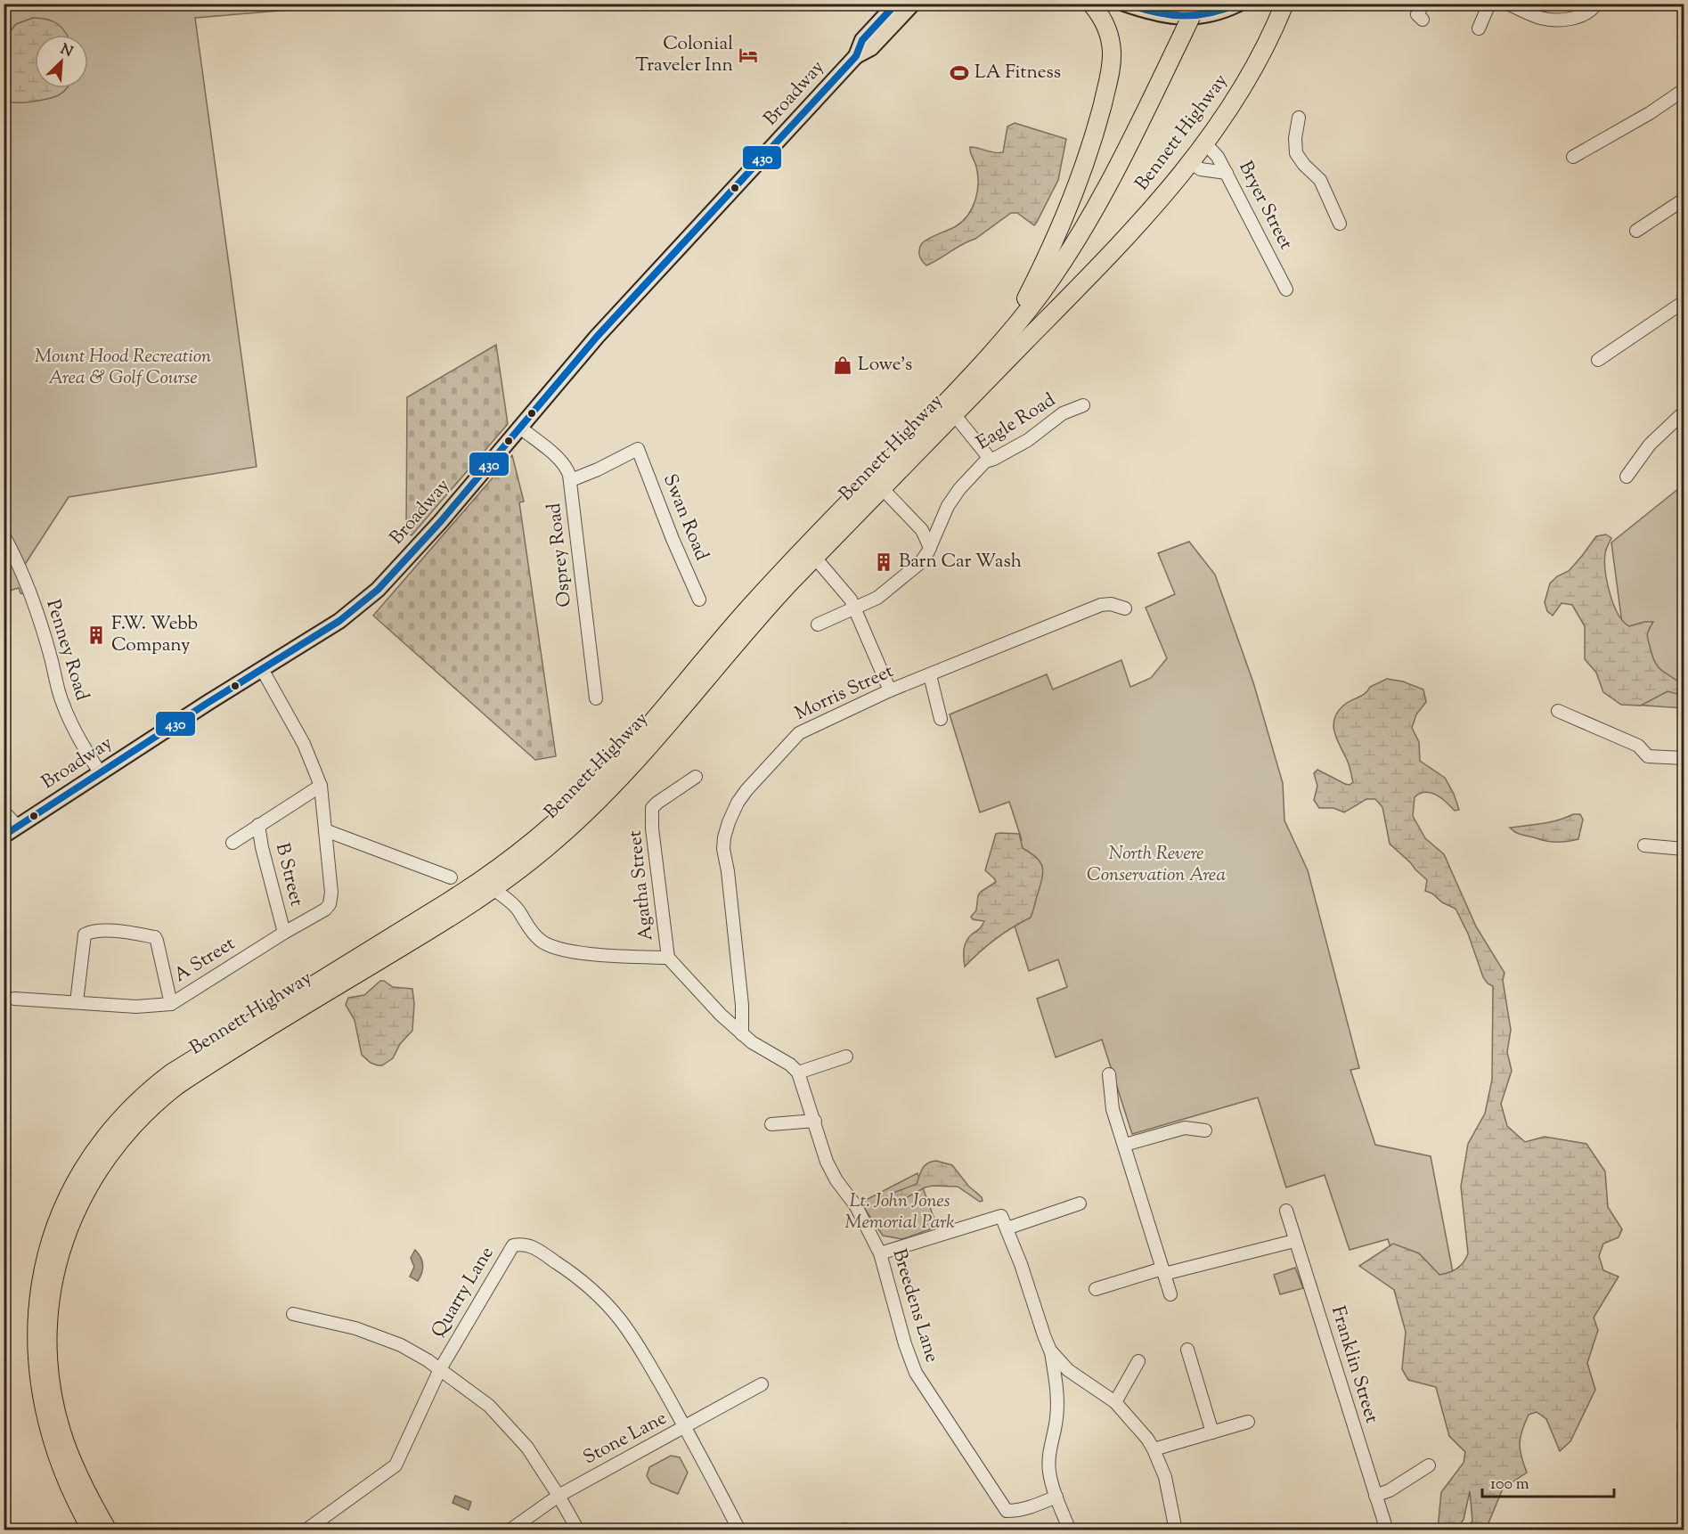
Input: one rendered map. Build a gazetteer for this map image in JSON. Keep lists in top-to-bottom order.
{
  "streets": {
    "highway": ["Bennett Highway"],
    "main road": ["Broadway"],
    "street": [
      "Bryer Street",
      "Eagle Road",
      "Swan Road",
      "Osprey Road",
      "Penney Road",
      "Morris Street",
      "B Street",
      "Agatha Street",
      "A Street",
      "Quarry Lane",
      "Breedens Lane",
      "Franklin Street",
      "Stone Lane"
    ]
  },
  "crossings": [
    ["Broadway", "Osprey Road"],
    ["Broadway", "Penney Road"],
    ["Bennett Highway", "Bryer Street"],
    ["Swan Road", "Osprey Road"],
    ["B Street", "A Street"],
    ["Quarry Lane", "Stone Lane"]
  ],
  "parks": ["Mount Hood Recreation Area & Golf Course", "North Revere Conservation Area", "Lt. John Jones Memorial Park"],
  "places": {
    "hotel": ["Colonial Traveler Inn"],
    "sports": ["LA Fitness"],
    "shop": ["Lowe's"],
    "building": ["Barn Car Wash", "F.W. Webb Company"]
  },
  "lines": ["transit line 430"],
  "scale_bar": "100 m",
  "north": "top right"
}
